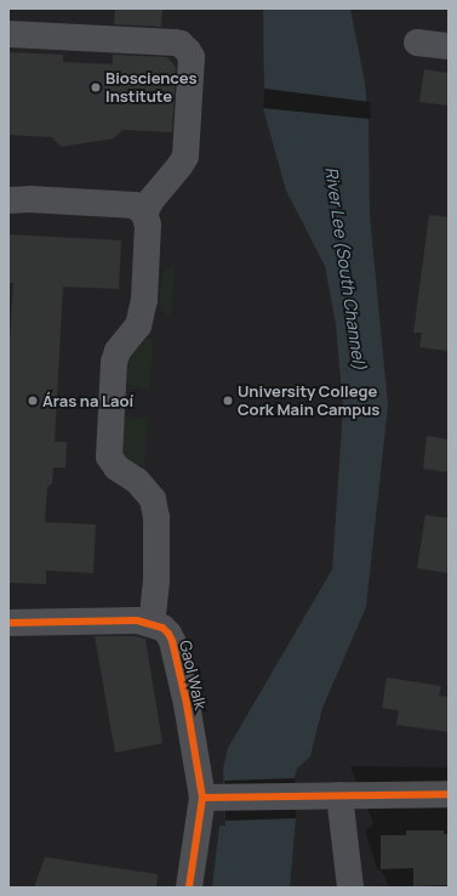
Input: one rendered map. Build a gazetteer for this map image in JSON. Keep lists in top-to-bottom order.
{
  "streets": {
    "street": ["Gaol Walk"]
  },
  "water": ["River Lee (South Channel)"],
  "places": ["Biosciences Institute", "Áras na Laoí", "University College Cork Main Campus"]
}
